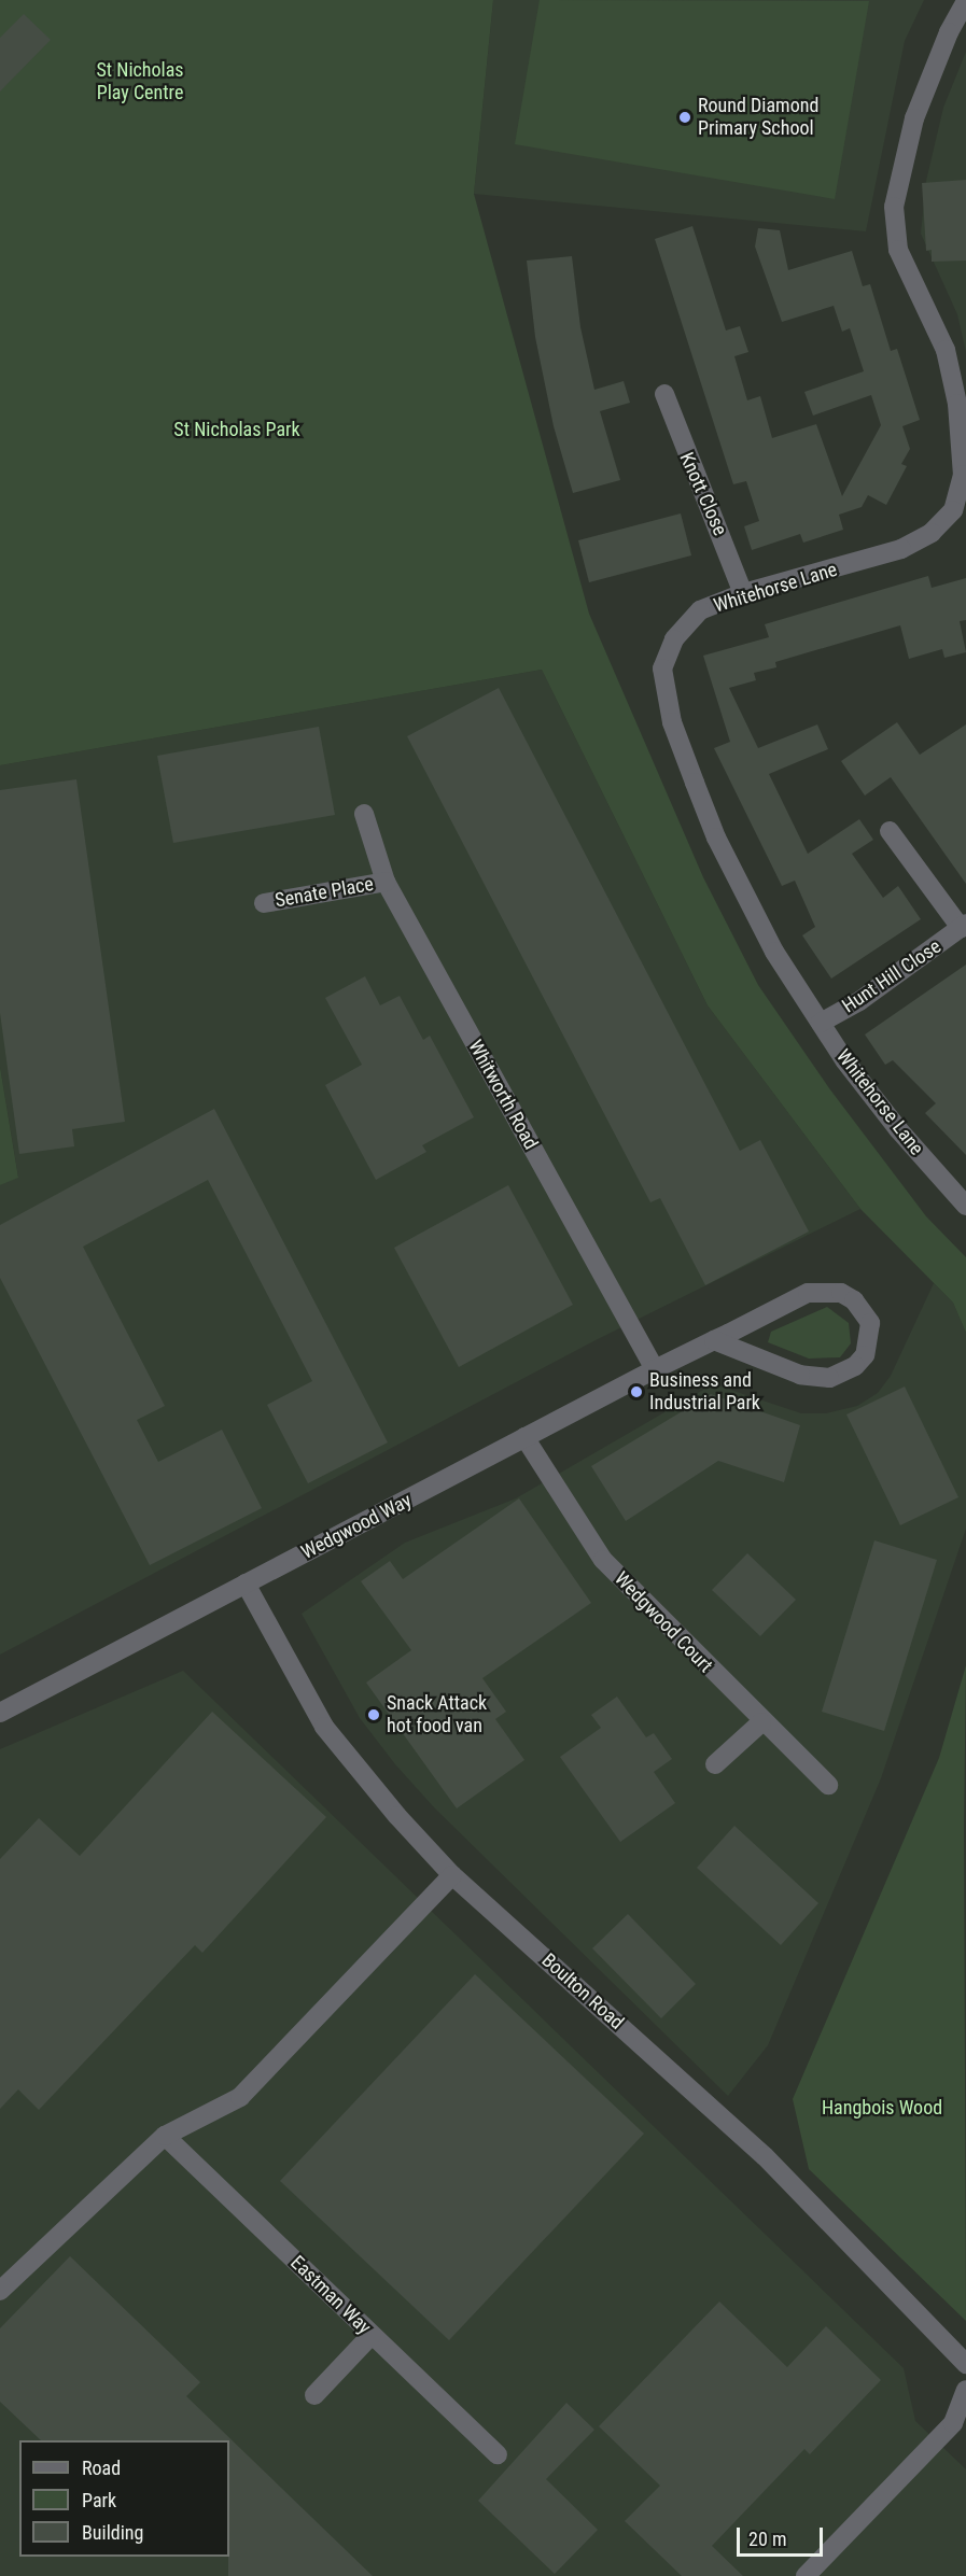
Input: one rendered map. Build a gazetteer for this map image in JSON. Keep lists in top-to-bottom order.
{
  "streets": {
    "street": [
      "Knott Close",
      "Whitehorse Lane",
      "Senate Place",
      "Hunt Hill Close",
      "Whitworth Road",
      "Wedgwood Way",
      "Wedgwood Court",
      "Boulton Road",
      "Eastman Way"
    ]
  },
  "crossings": [
    ["Knott Close", "Whitehorse Lane"],
    ["Whitehorse Lane", "Hunt Hill Close"],
    ["Senate Place", "Whitworth Road"],
    ["Whitworth Road", "Wedgwood Way"],
    ["Wedgwood Way", "Wedgwood Court"],
    ["Wedgwood Way", "Boulton Road"]
  ],
  "parks": ["St Nicholas Play Centre", "St Nicholas Park", "Hangbois Wood"],
  "places": ["Round Diamond Primary School", "Business and Industrial Park", "Snack Attack hot food van"],
  "legend": ["Road", "Park", "Building"],
  "scale_bar": "20 m"
}
